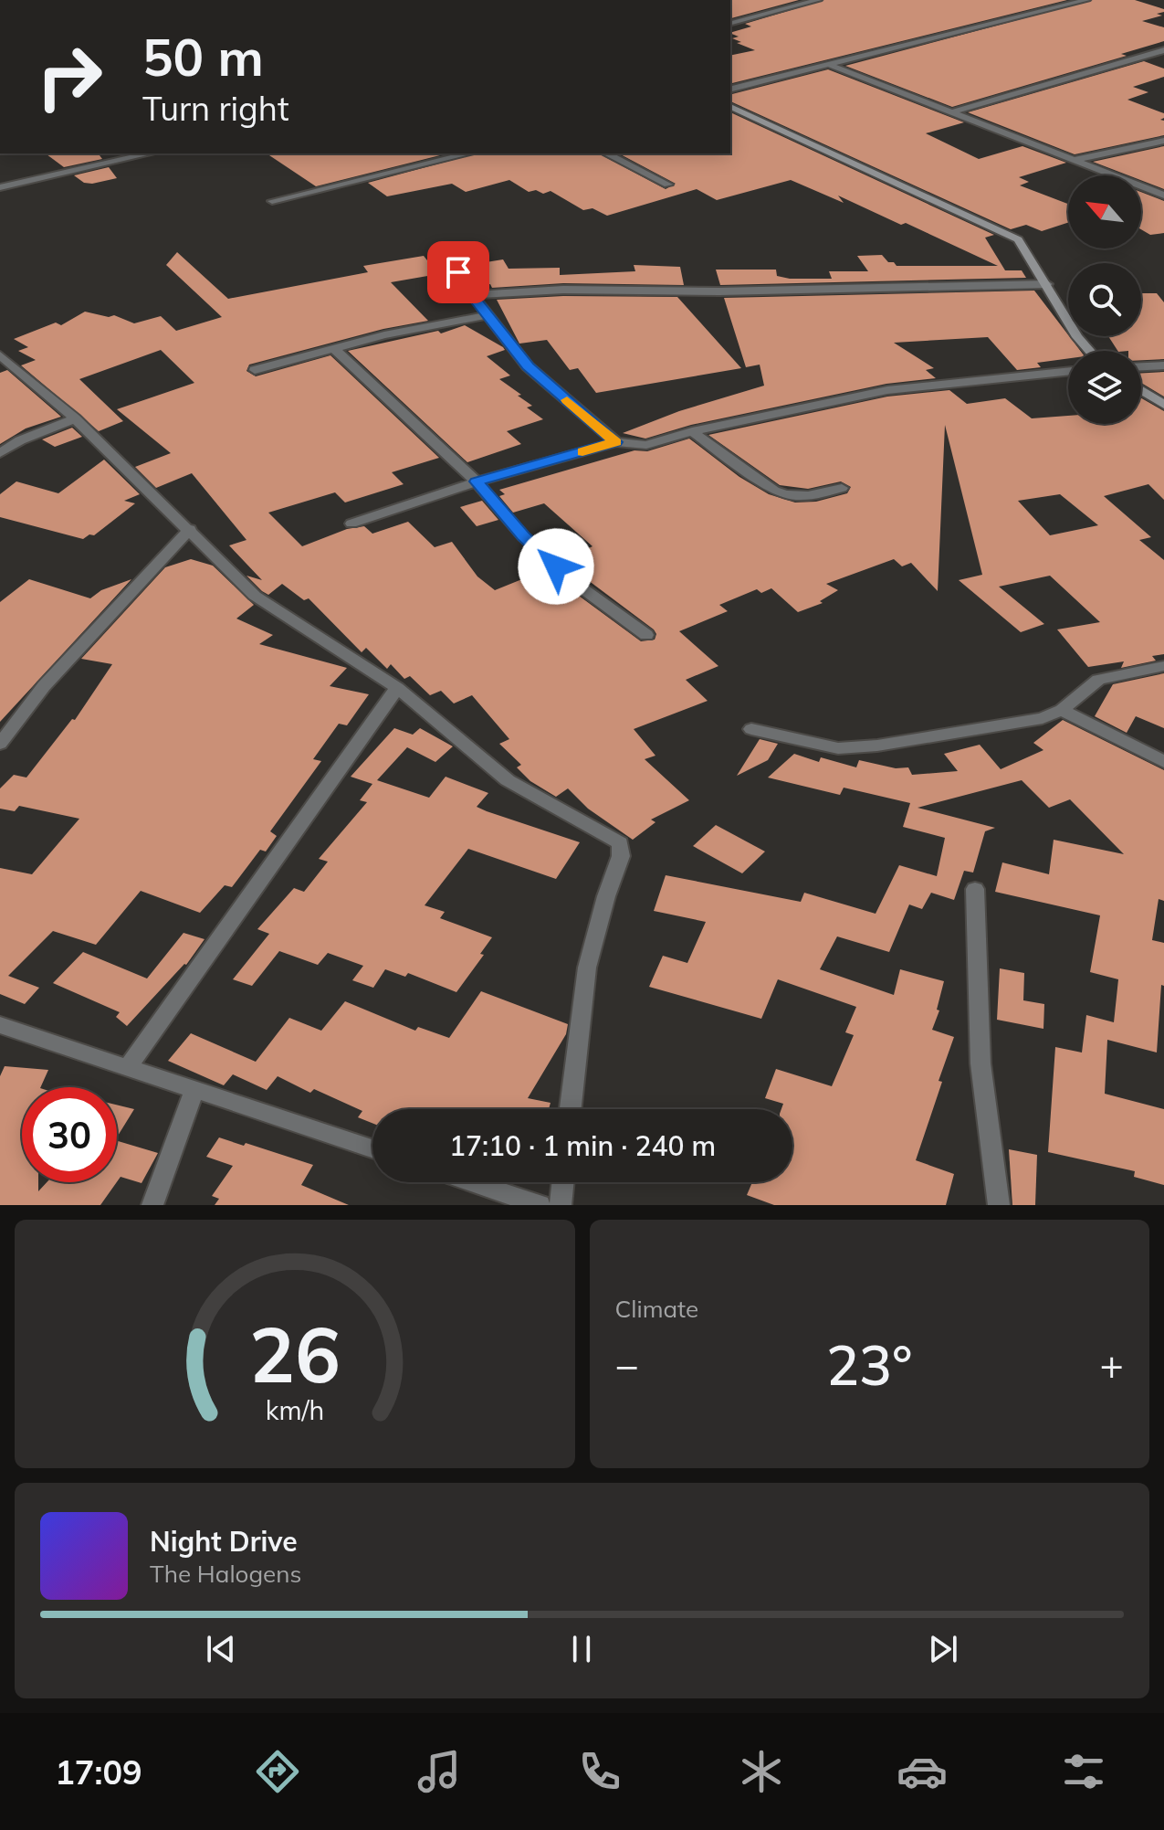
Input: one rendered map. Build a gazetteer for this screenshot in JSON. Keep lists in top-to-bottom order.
{
  "north": "top left",
  "page": {
    "turn": ["50 m", "Turn right"],
    "limit": "30",
    "trip": "17:10 · 1 min · 240 m",
    "tile": "Climate",
    "heat": ["−", "23°", "+"],
    "song": ["Night Drive", "The Halogens"],
    "tabs": "17:09",
    "gauge": ["26", "km/h"]
  }
}
